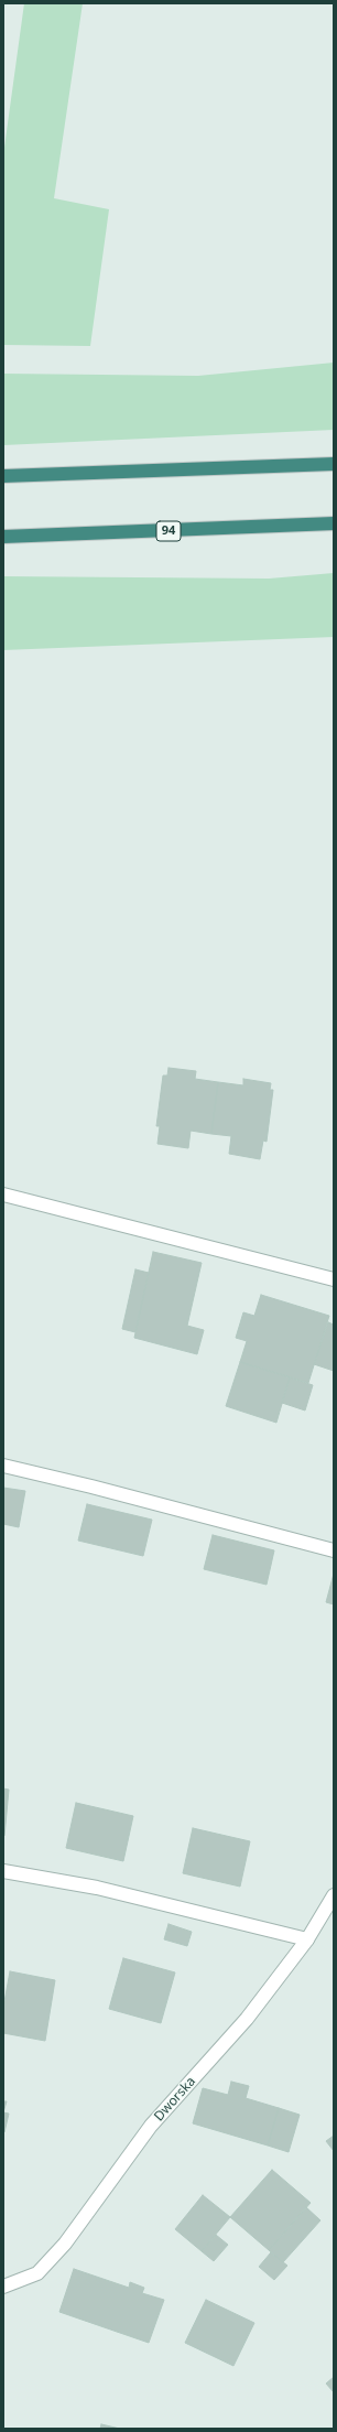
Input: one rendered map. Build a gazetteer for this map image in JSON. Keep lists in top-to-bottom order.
{
  "streets": {
    "highway": ["94"],
    "street": ["Dworska"]
  }
}
